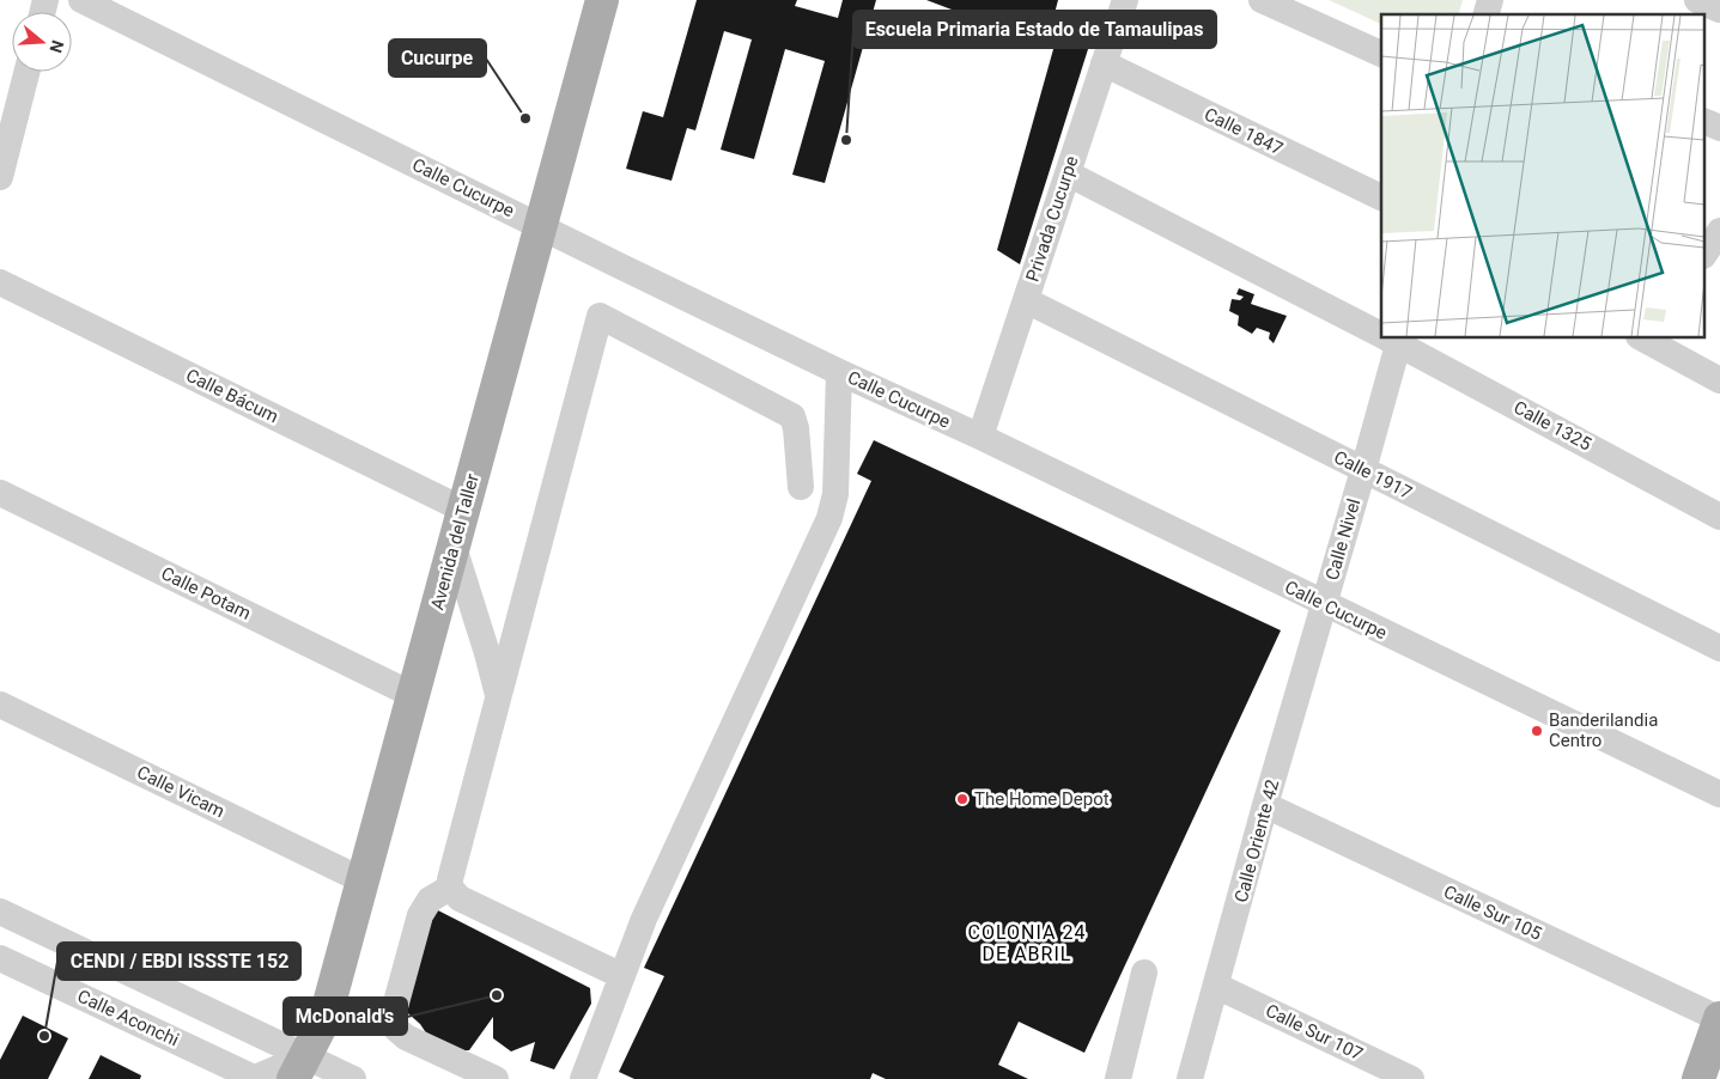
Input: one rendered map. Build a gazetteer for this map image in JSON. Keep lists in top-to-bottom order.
{
  "streets": {
    "main road": ["Avenida del Taller"],
    "street": [
      "Calle 1847",
      "Calle Cucurpe",
      "Privada Cucurpe",
      "Calle Bácum",
      "Calle 1325",
      "Calle 1917",
      "Calle Nivel",
      "Calle Potam",
      "Calle Vicam",
      "Calle Oriente 42",
      "Calle Sur 105",
      "Calle Aconchi",
      "Calle Sur 107"
    ]
  },
  "crossings": [
    ["Calle 1847", "Privada Cucurpe"],
    ["Calle Cucurpe", "Privada Cucurpe"],
    ["Calle Cucurpe", "Calle Nivel"],
    ["Calle Cucurpe", "Avenida del Taller"],
    ["Calle Cucurpe", "Calle Oriente 42"],
    ["Privada Cucurpe", "Calle 1325"],
    ["Privada Cucurpe", "Calle 1917"],
    ["Calle Bácum", "Avenida del Taller"],
    ["Calle 1325", "Calle Nivel"],
    ["Calle 1917", "Calle Nivel"],
    ["Calle Nivel", "Calle Oriente 42"],
    ["Avenida del Taller", "Calle Potam"],
    ["Avenida del Taller", "Calle Vicam"],
    ["Calle Oriente 42", "Calle Sur 105"],
    ["Calle Oriente 42", "Calle Sur 107"]
  ],
  "districts": ["COLONIA 24 DE ABRIL"],
  "places": [
    "Cucurpe",
    "Escuela Primaria Estado de Tamaulipas",
    "Banderilandia Centro",
    "The Home Depot",
    "McDonald's",
    "CENDI / EBDI ISSSTE 152"
  ],
  "north": "right"
}
